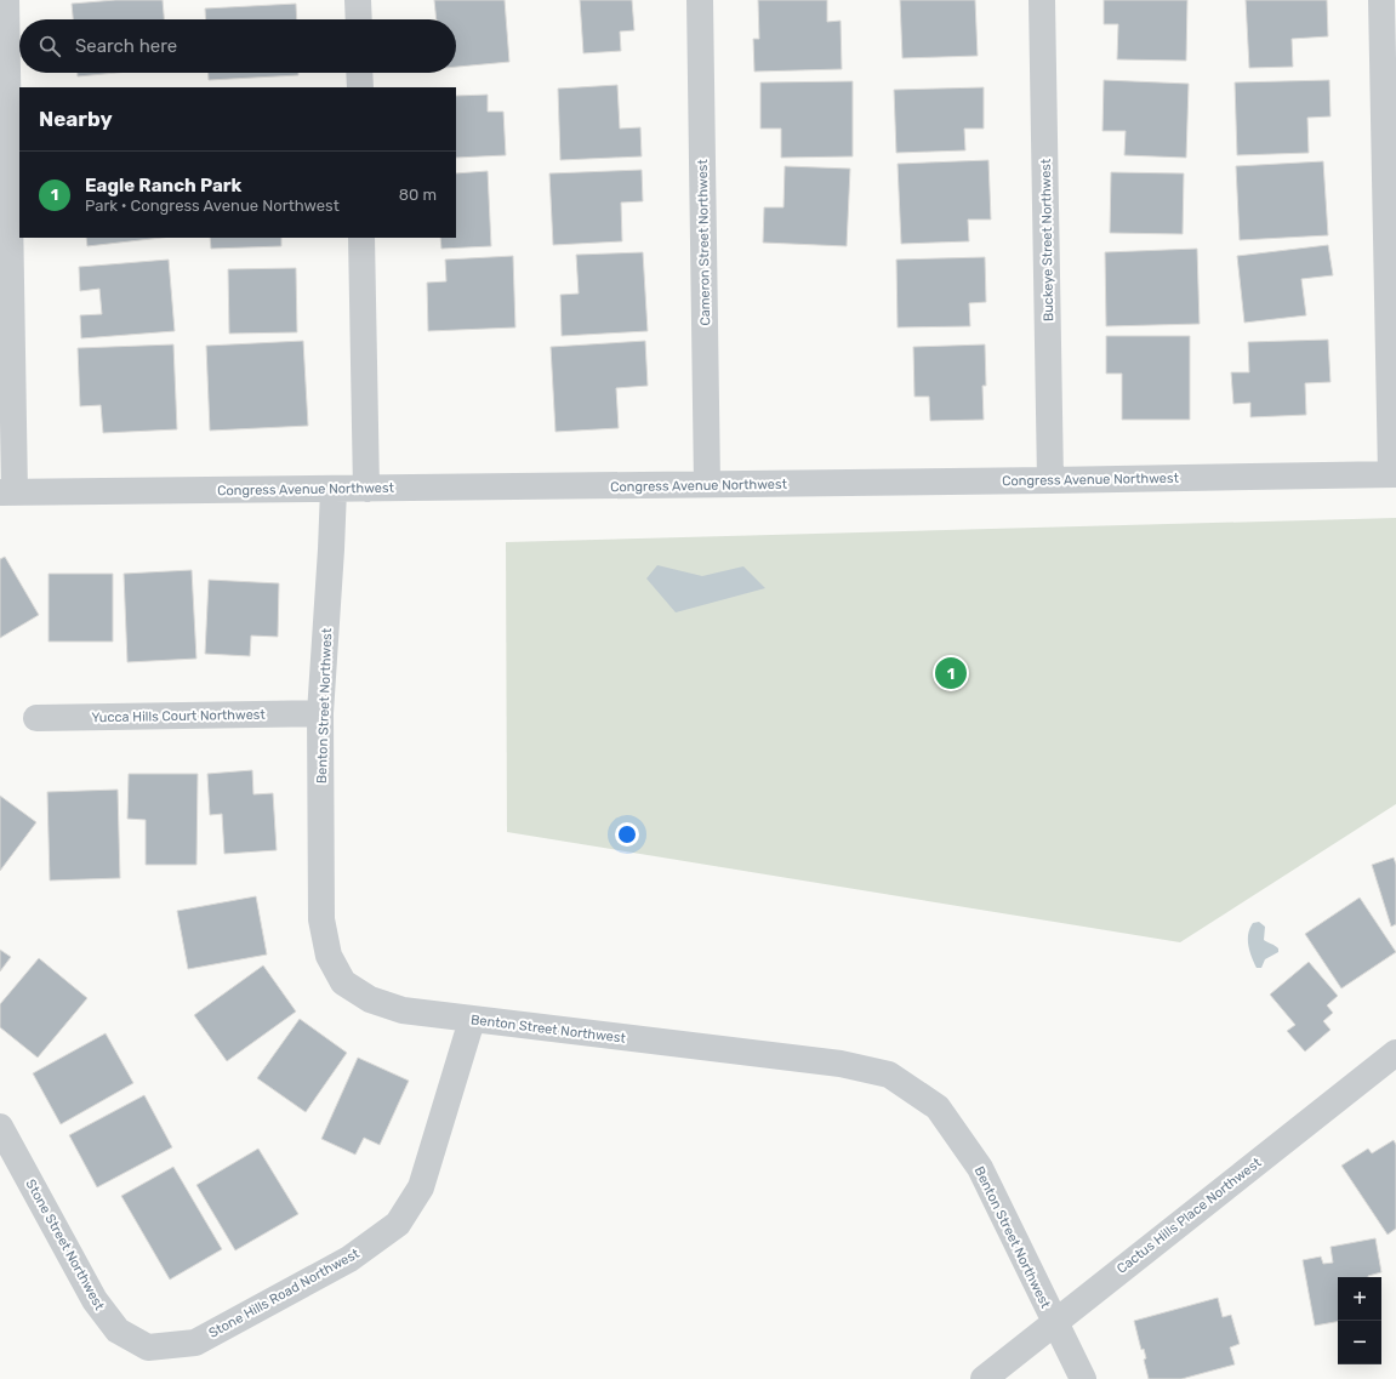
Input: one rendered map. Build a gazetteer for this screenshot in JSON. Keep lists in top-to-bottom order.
{
  "streets": {
    "street": [
      "Buckeye Street Northwest",
      "Cameron Street Northwest",
      "Congress Avenue Northwest",
      "Benton Street Northwest",
      "Yucca Hills Court Northwest",
      "Cactus Hills Place Northwest",
      "Stone Street Northwest",
      "Stone Hills Road Northwest"
    ]
  },
  "crossings": [
    ["Buckeye Street Northwest", "Congress Avenue Northwest"],
    ["Cameron Street Northwest", "Congress Avenue Northwest"],
    ["Congress Avenue Northwest", "Benton Street Northwest"],
    ["Benton Street Northwest", "Yucca Hills Court Northwest"],
    ["Benton Street Northwest", "Cactus Hills Place Northwest"],
    ["Benton Street Northwest", "Stone Hills Road Northwest"],
    ["Stone Street Northwest", "Stone Hills Road Northwest"]
  ],
  "page": {
    "search": "Search here",
    "heading": "Nearby",
    "list": [
      {
        "mark": "1",
        "name": "Eagle Ranch Park",
        "note": "Park · Congress Avenue Northwest",
        "value": "80 m"
      }
    ],
    "pins": "1",
    "map_buttons": ["+", "−"]
  }
}
